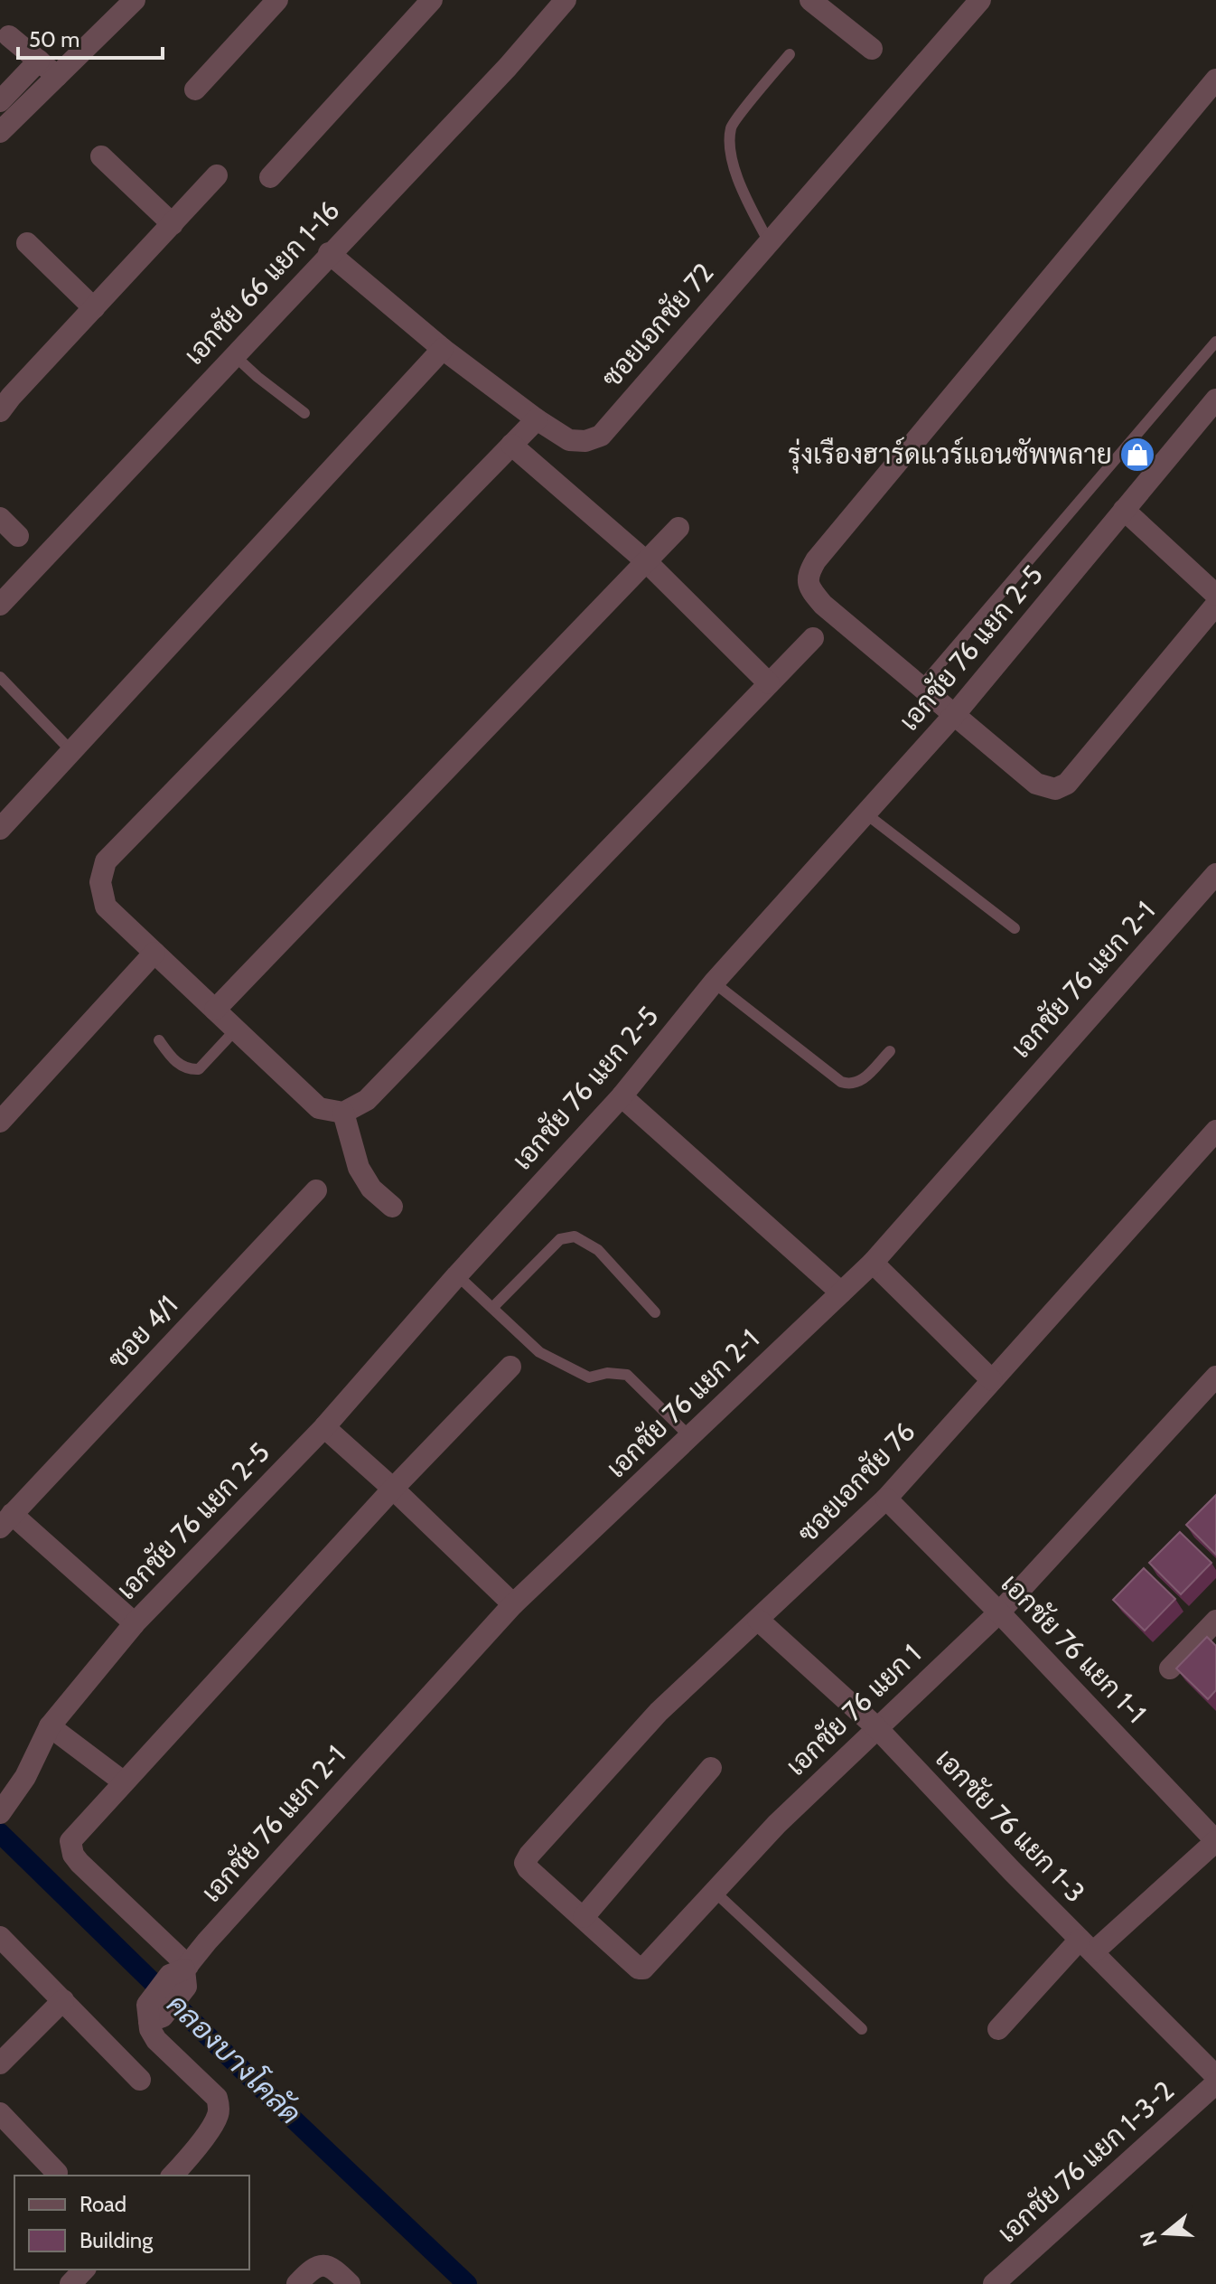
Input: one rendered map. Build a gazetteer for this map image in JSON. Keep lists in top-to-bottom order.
{
  "streets": {
    "street": [
      "เอกชัย 66 แยก 1-16",
      "ซอยเอกชัย 72",
      "เอกชัย 76 แยก 2-5",
      "เอกชัย 76 แยก 2-1",
      "ซอย 4/1",
      "ซอยเอกชัย 76",
      "เอกชัย 76 แยก 1-1",
      "เอกชัย 76 แยก 1",
      "เอกชัย 76 แยก 1-3",
      "เอกชัย 76 แยก 1-3-2"
    ]
  },
  "crossings": [
    ["เอกชัย 66 แยก 1-16", "ซอยเอกชัย 72"],
    ["เอกชัย 76 แยก 2-5", "ซอย 4/1"],
    ["ซอยเอกชัย 76", "เอกชัย 76 แยก 1-1"],
    ["ซอยเอกชัย 76", "เอกชัย 76 แยก 1"],
    ["ซอยเอกชัย 76", "เอกชัย 76 แยก 1-3"],
    ["เอกชัย 76 แยก 1-1", "เอกชัย 76 แยก 1"],
    ["เอกชัย 76 แยก 1-1", "เอกชัย 76 แยก 1-3"],
    ["เอกชัย 76 แยก 1", "เอกชัย 76 แยก 1-3"]
  ],
  "water": ["คลองบางโคลัด"],
  "places": {
    "shop": ["รุ่งเรืองฮาร์ดแวร์แอนซัพพลาย"]
  },
  "legend": ["Road", "Building"],
  "scale_bar": "50 m",
  "north": "left"
}
